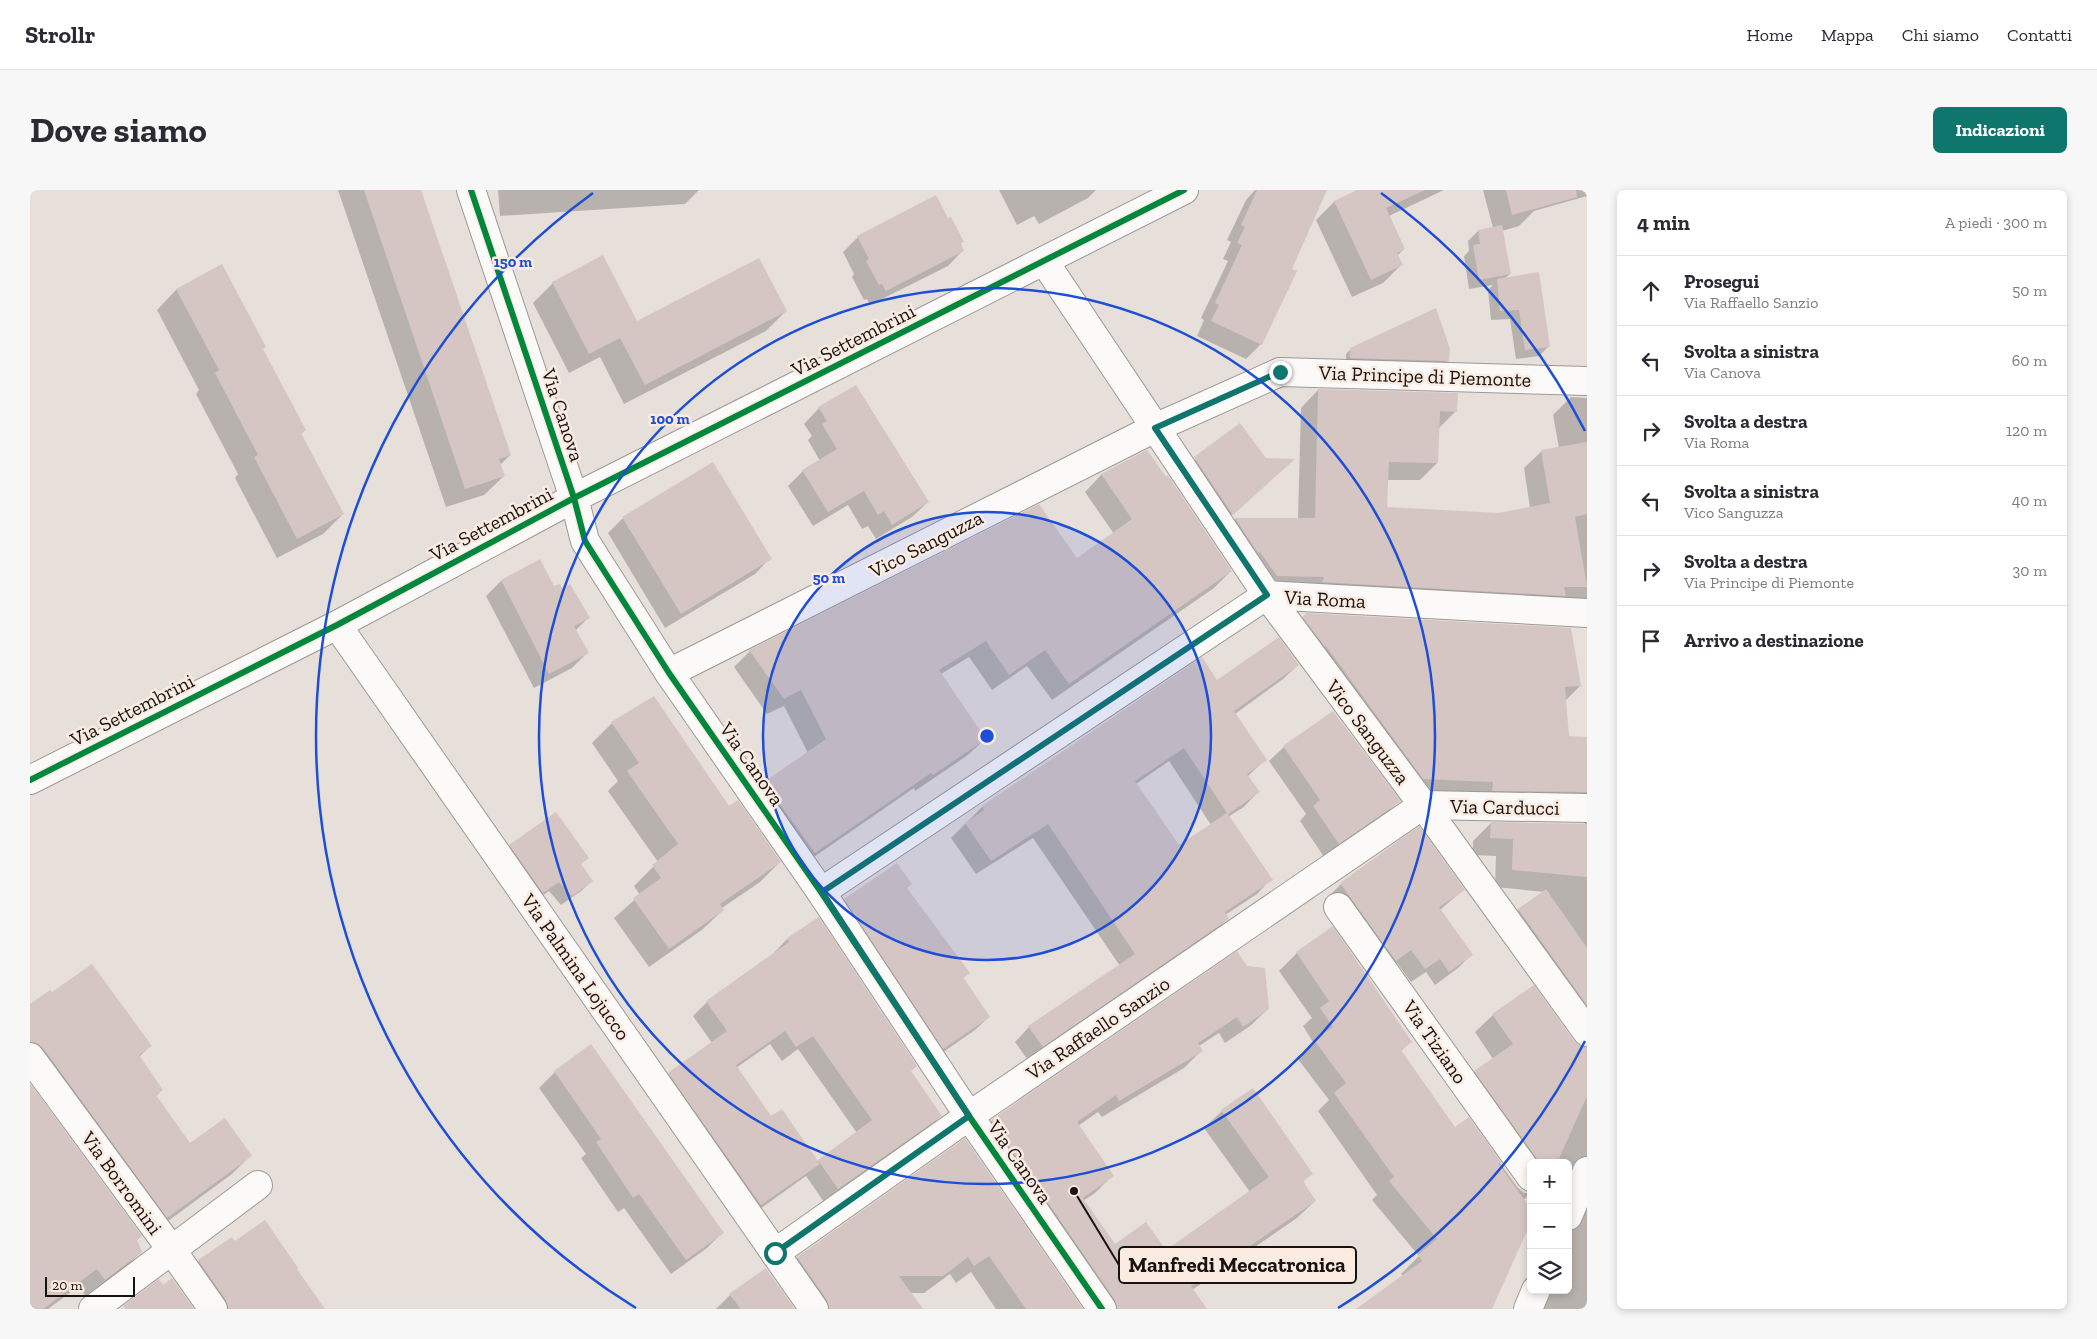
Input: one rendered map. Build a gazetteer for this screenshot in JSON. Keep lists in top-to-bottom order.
{
  "streets": {
    "street": [
      "Via Settembrini",
      "Via Principe di Piemonte",
      "Via Canova",
      "Vico Sanguzza",
      "Via Roma",
      "Via Carducci",
      "Via Palmina Lojucco",
      "Via Raffaello Sanzio",
      "Via Tiziano",
      "Via Borromini"
    ]
  },
  "crossings": [
    ["Via Settembrini", "Via Canova"],
    ["Via Settembrini", "Vico Sanguzza"],
    ["Via Settembrini", "Via Palmina Lojucco"],
    ["Via Principe di Piemonte", "Vico Sanguzza"],
    ["Via Canova", "Vico Sanguzza"],
    ["Via Canova", "Via Roma"],
    ["Via Canova", "Via Raffaello Sanzio"],
    ["Vico Sanguzza", "Via Roma"],
    ["Vico Sanguzza", "Via Carducci"],
    ["Vico Sanguzza", "Via Raffaello Sanzio"],
    ["Via Carducci", "Via Raffaello Sanzio"],
    ["Via Palmina Lojucco", "Via Raffaello Sanzio"]
  ],
  "places": ["Manfredi Meccatronica"],
  "scale_bar": "20 m",
  "page": {
    "header": "Strollr",
    "nav": [
      "Home",
      "Mappa",
      "Chi siamo",
      "Contatti"
    ],
    "buttons": "Indicazioni",
    "title": "Dove siamo",
    "heading": ["4 min", "A piedi · 300 m"],
    "list": [
      ["Prosegui", "Via Raffaello Sanzio", "50 m"],
      ["Svolta a sinistra", "Via Canova", "60 m"],
      ["Svolta a destra", "Via Roma", "120 m"],
      ["Svolta a sinistra", "Vico Sanguzza", "40 m"],
      ["Svolta a destra", "Via Principe di Piemonte", "30 m"],
      "Arrivo a destinazione"
    ],
    "map_buttons": ["+", "−"],
    "scale": "20 m"
  },
  "rings": ["150 m", "100 m", "50 m"]
}
